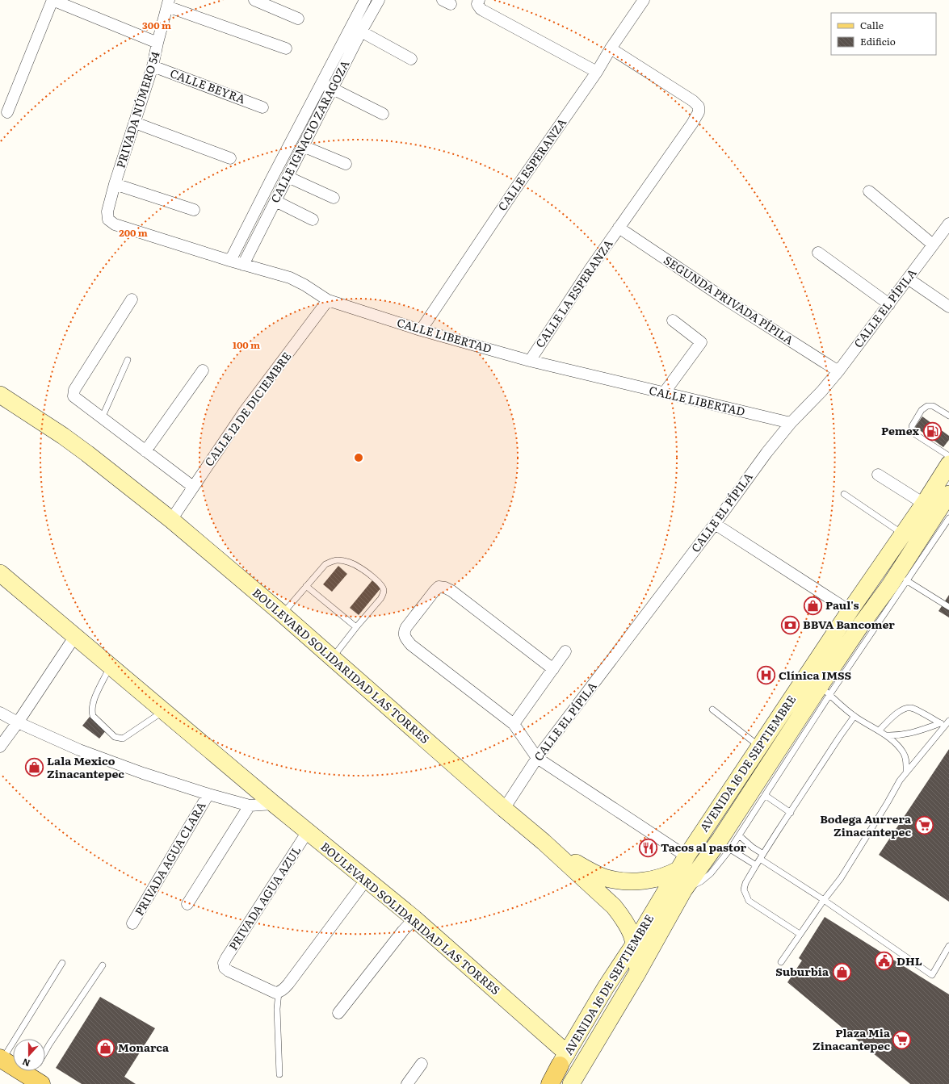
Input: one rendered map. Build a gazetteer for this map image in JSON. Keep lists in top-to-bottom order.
{
  "streets": {
    "main road": ["BOULEVARD SOLIDARIDAD LAS TORRES", "AVENIDA 16 DE SEPTIEMBRE"],
    "street": [
      "CALLE BEYRA",
      "PRIVADA NÚMERO 54",
      "CALLE IGNACIO ZARAGOZA",
      "CALLE ESPERANZA",
      "CALLE LA ESPERANZA",
      "SEGUNDA PRIVADA PÍPILA",
      "CALLE EL PÍPILA",
      "CALLE LIBERTAD",
      "CALLE 12 DE DICIEMBRE",
      "PRIVADA AGUA CLARA",
      "PRIVADA AGUA AZUL"
    ]
  },
  "crossings": [
    ["CALLE BEYRA", "PRIVADA NÚMERO 54"],
    ["PRIVADA NÚMERO 54", "CALLE LIBERTAD"],
    ["CALLE IGNACIO ZARAGOZA", "CALLE LIBERTAD"],
    ["CALLE ESPERANZA", "CALLE LA ESPERANZA"],
    ["CALLE ESPERANZA", "CALLE LIBERTAD"],
    ["CALLE LA ESPERANZA", "SEGUNDA PRIVADA PÍPILA"],
    ["CALLE LA ESPERANZA", "CALLE LIBERTAD"],
    ["SEGUNDA PRIVADA PÍPILA", "CALLE EL PÍPILA"],
    ["CALLE EL PÍPILA", "CALLE LIBERTAD"],
    ["CALLE EL PÍPILA", "BOULEVARD SOLIDARIDAD LAS TORRES"],
    ["CALLE LIBERTAD", "CALLE 12 DE DICIEMBRE"],
    ["CALLE 12 DE DICIEMBRE", "BOULEVARD SOLIDARIDAD LAS TORRES"],
    ["BOULEVARD SOLIDARIDAD LAS TORRES", "AVENIDA 16 DE SEPTIEMBRE"],
    ["BOULEVARD SOLIDARIDAD LAS TORRES", "PRIVADA AGUA AZUL"]
  ],
  "places": {
    "fuel station": ["Pemex"],
    "shop": [
      "Paul's",
      "Lala Mexico Zinacantepec",
      "Suburbia",
      "Monarca"
    ],
    "bank": ["BBVA Bancomer"],
    "hospital": ["Clínica IMSS"],
    "supermarket": ["Bodega Aurrera Zinacantepec", "Plaza Mia Zinacantepec"],
    "restaurant": ["Tacos al pastor"],
    "public building": ["DHL"]
  },
  "legend": ["Calle", "Edificio"],
  "north": "bottom",
  "rings": ["300 m", "200 m", "100 m"]
}
